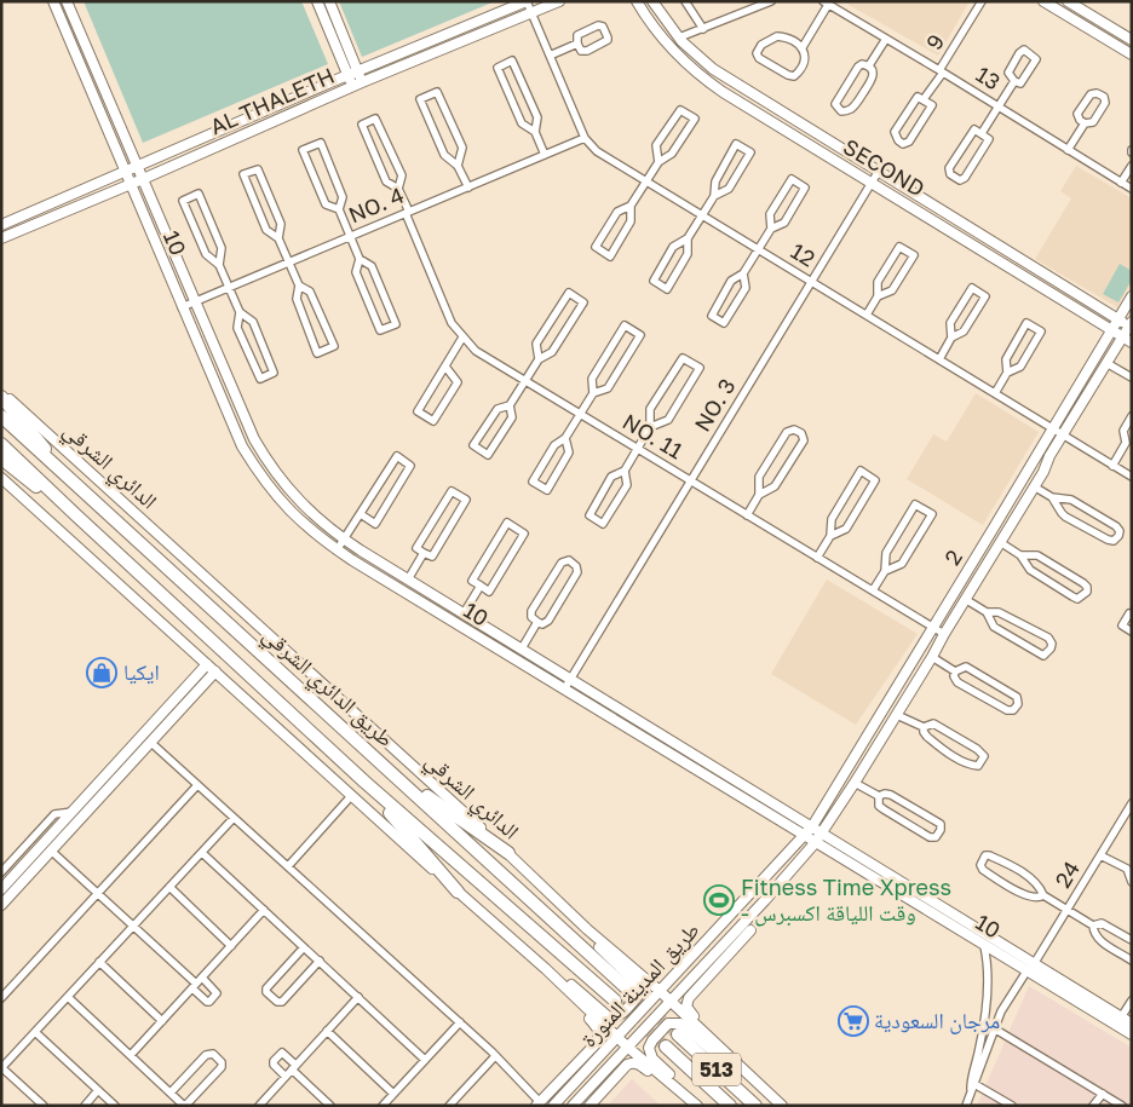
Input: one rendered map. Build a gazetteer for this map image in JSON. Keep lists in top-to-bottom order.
{
  "streets": {
    "highway": ["طريق الدائري الشرقي", "513"],
    "street": [
      "9",
      "13",
      "AL THALETH",
      "SECOND",
      "NO. 4",
      "10",
      "12",
      "NO. 3",
      "NO. 11",
      "الدائري الشرقي",
      "2",
      "24",
      "طريق المدينة المنورة"
    ]
  },
  "crossings": [
    ["9", "13"],
    ["AL THALETH", "10"],
    ["AL THALETH", "12"],
    ["SECOND", "NO. 3"],
    ["SECOND", "2"],
    ["NO. 4", "10"],
    ["NO. 4", "12"],
    ["NO. 4", "NO. 11"],
    ["10", "NO. 3"],
    ["10", "2"],
    ["10", "24"],
    ["10", "طريق المدينة المنورة"],
    ["12", "NO. 3"],
    ["12", "2"],
    ["NO. 3", "NO. 11"],
    ["NO. 11", "2"],
    ["الدائري الشرقي", "طريق المدينة المنورة"],
    ["2", "طريق المدينة المنورة"]
  ],
  "places": {
    "shop": ["ايكيا"],
    "sports": ["Fitness Time Xpress - وقت اللياقة اكسبرس"],
    "supermarket": ["مرجان السعودية"]
  }
}
